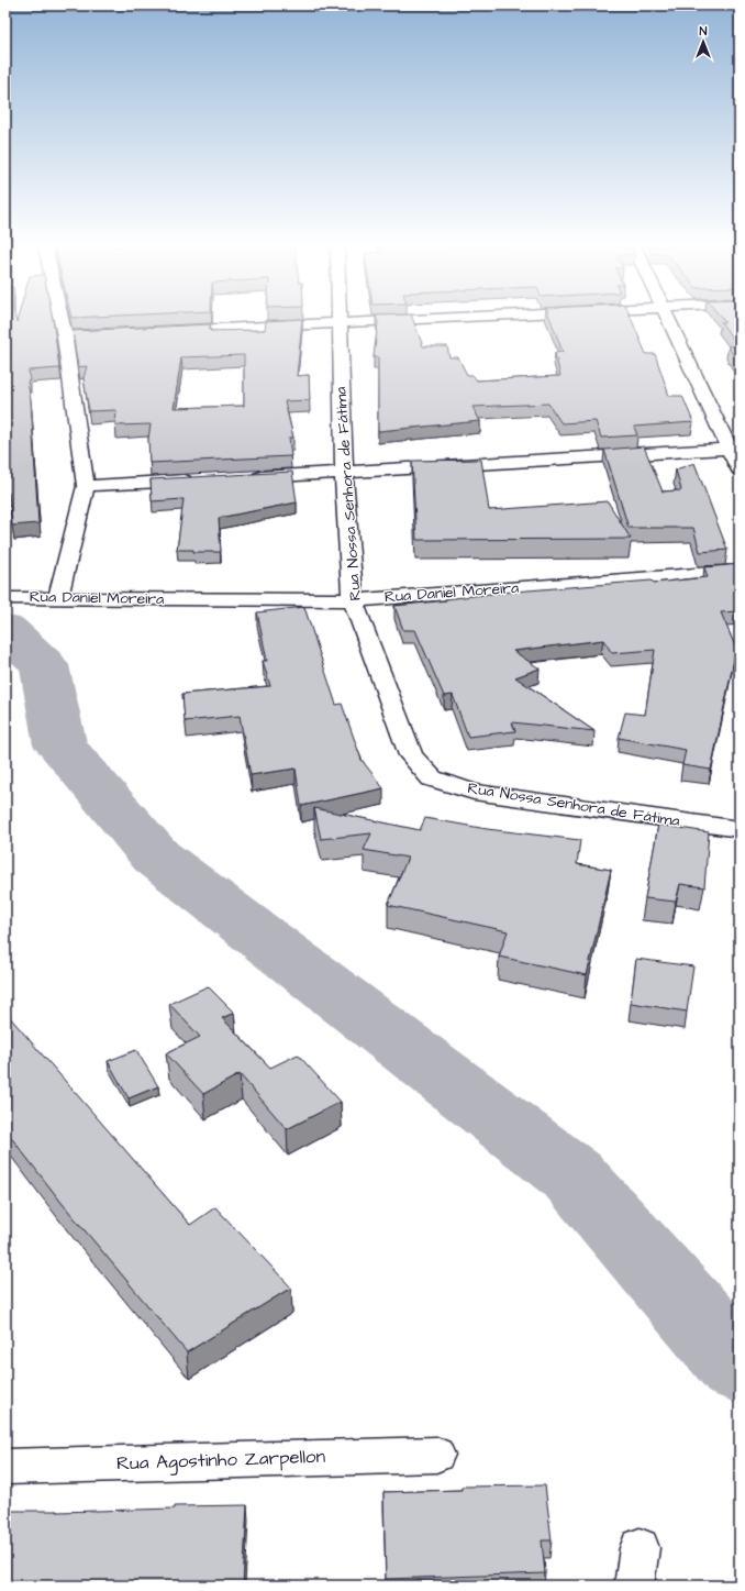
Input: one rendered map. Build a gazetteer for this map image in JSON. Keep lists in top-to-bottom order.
{
  "streets": {
    "street": ["Rua Nossa Senhora de Fátima", "Rua Daniel Moreira", "Rua Agostinho Zarpellon"]
  },
  "crossings": [
    ["Rua Nossa Senhora de Fátima", "Rua Daniel Moreira"]
  ],
  "north": "top"
}
